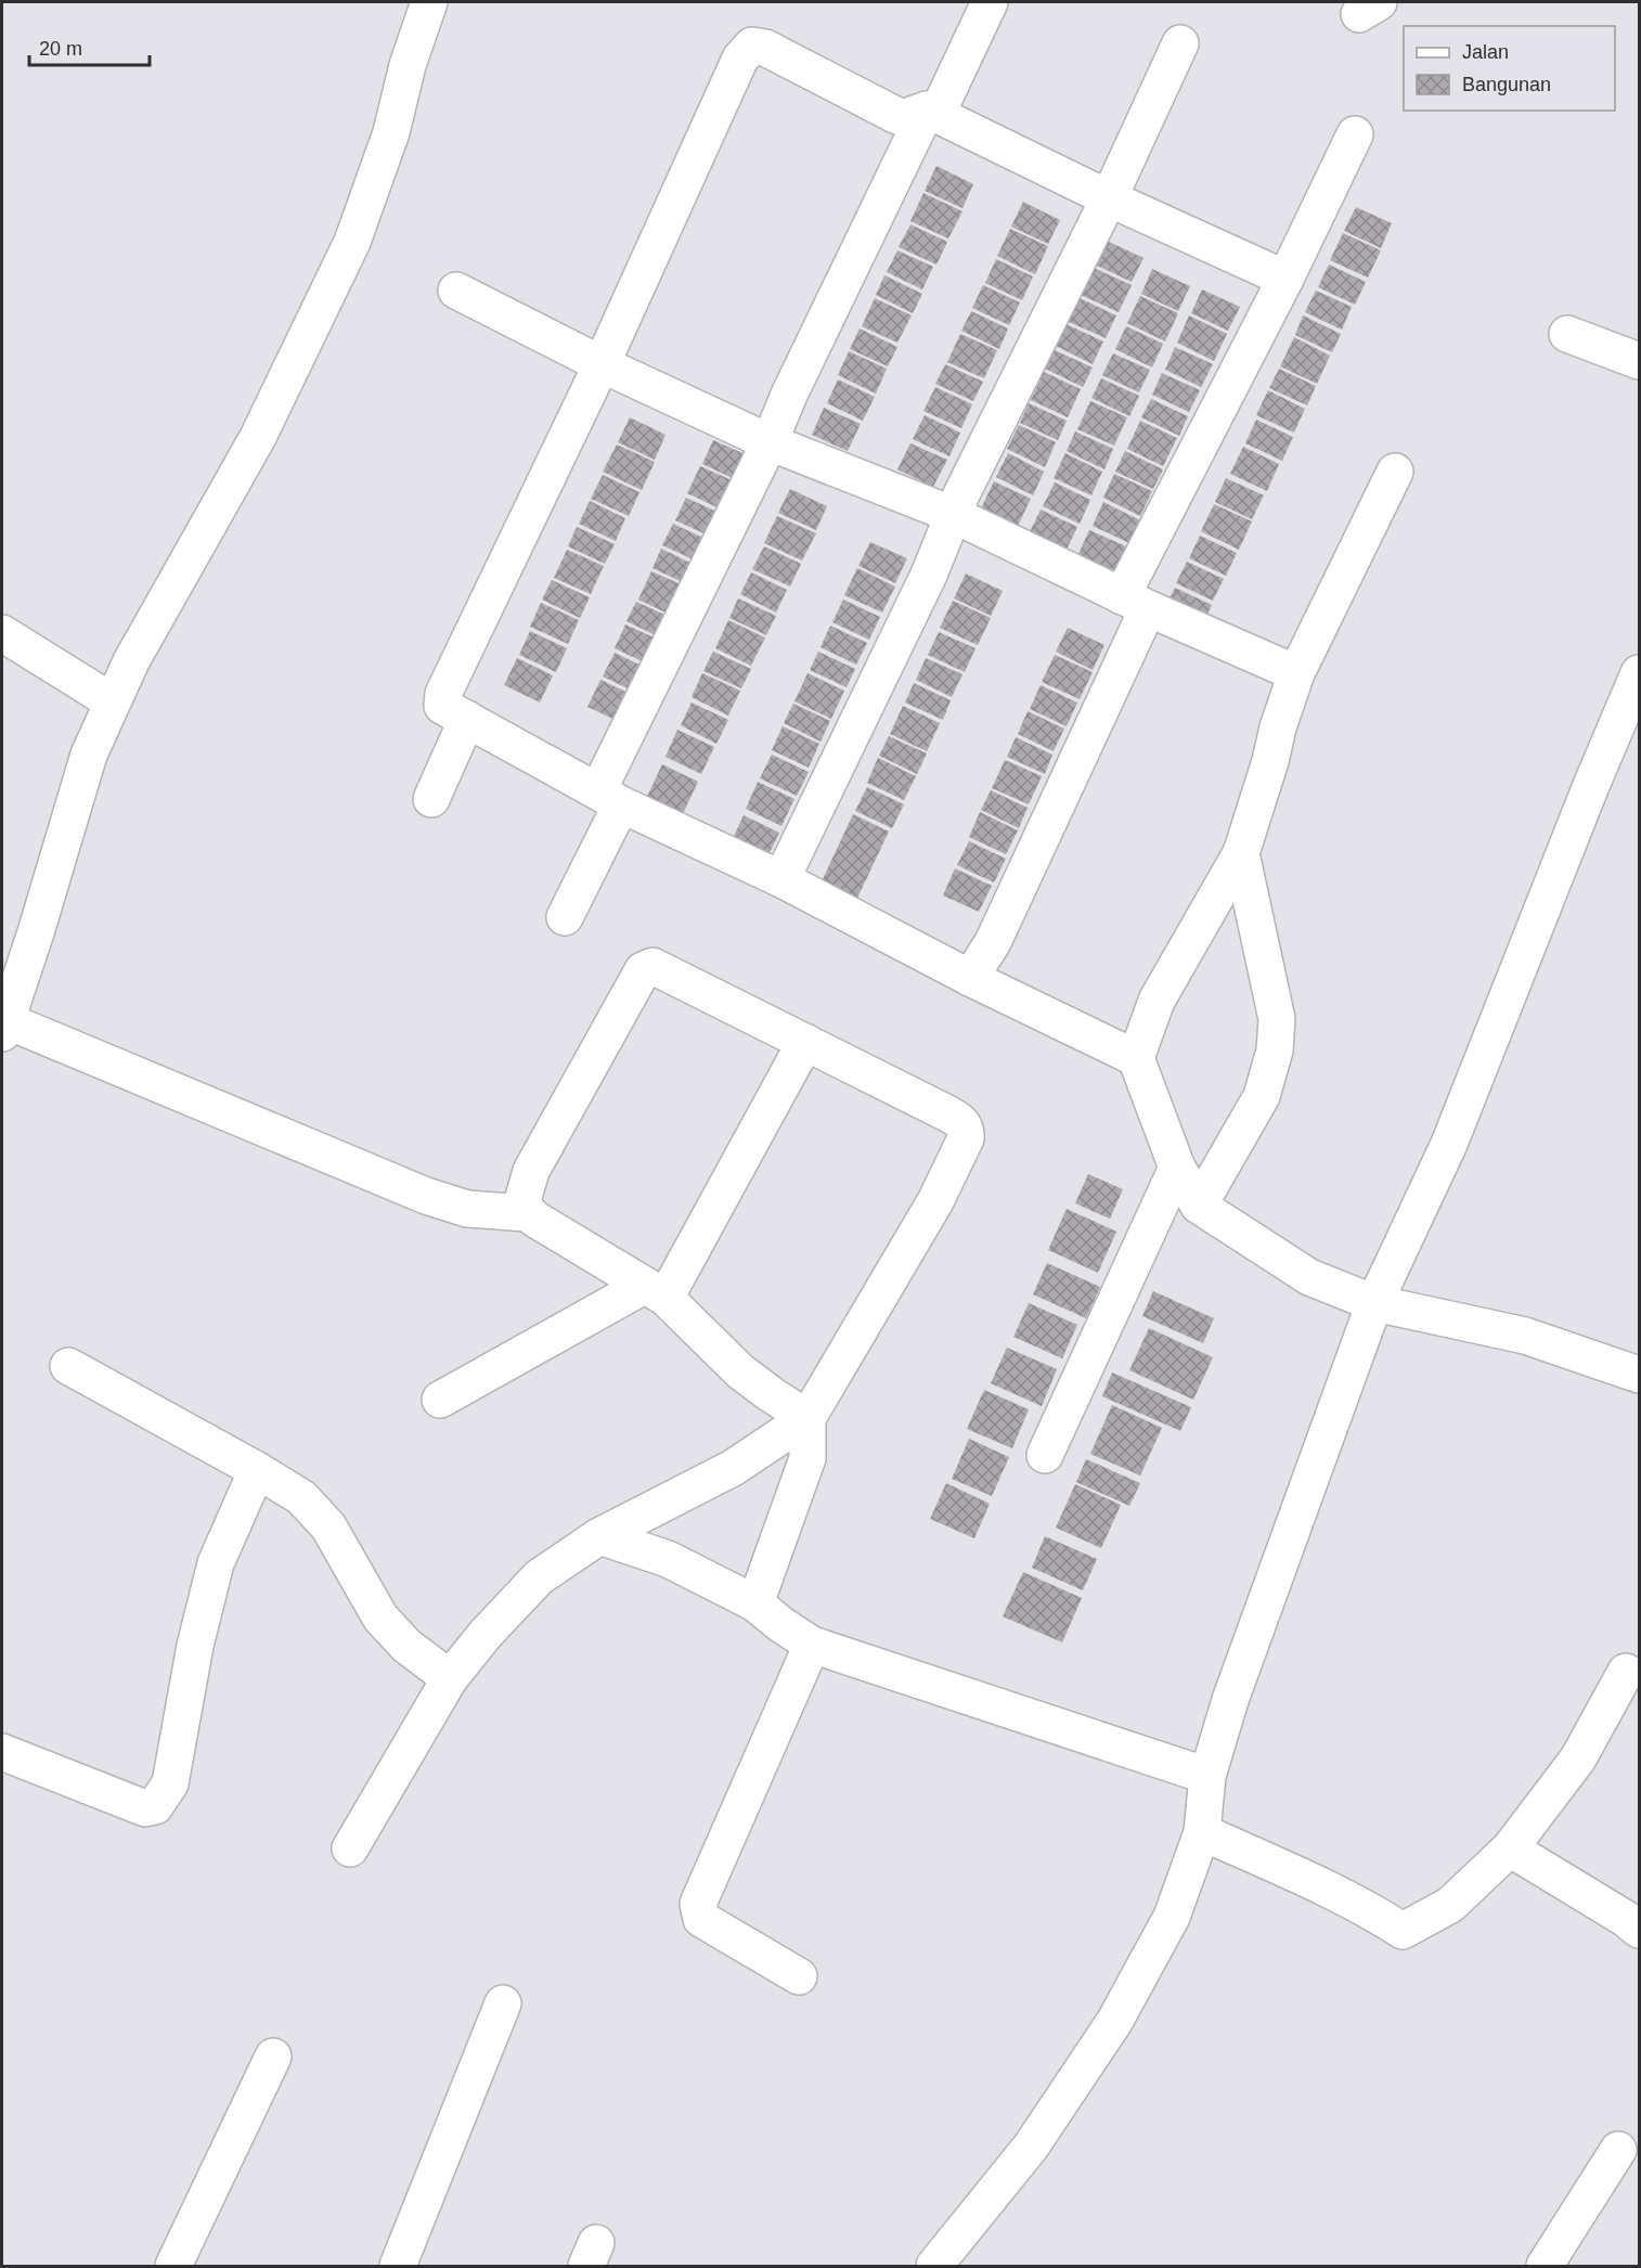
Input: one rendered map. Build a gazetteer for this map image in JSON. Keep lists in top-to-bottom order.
{
  "legend": ["Jalan", "Bangunan"],
  "scale_bar": "20 m"
}
